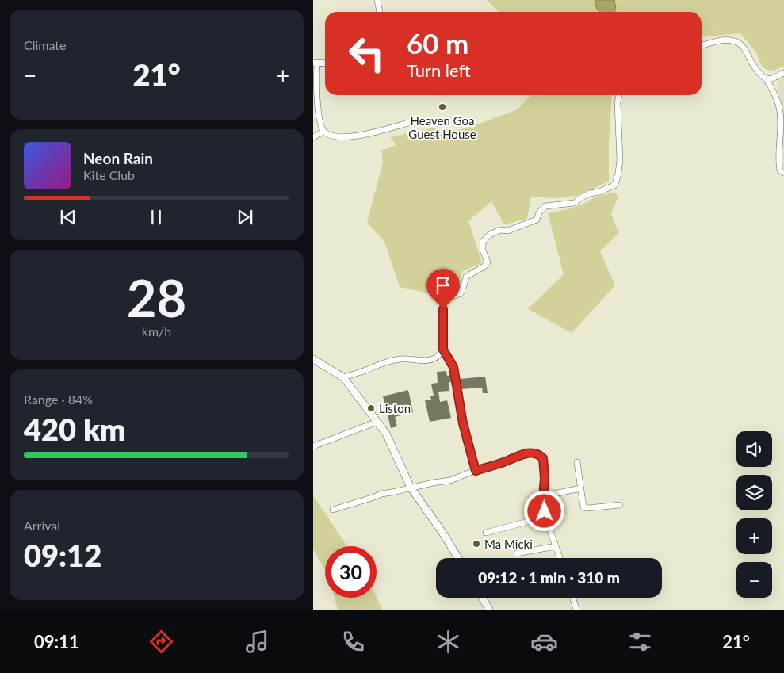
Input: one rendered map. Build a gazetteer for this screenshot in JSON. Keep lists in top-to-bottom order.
{
  "places": ["Heaven Goa Guest House", "Liston", "Ma Micki"],
  "page": {
    "tile": [
      "Climate",
      ["28", "km/h"],
      ["Range · 84%", "420 km"],
      ["Arrival", "09:12"]
    ],
    "turn": ["60 m", "Turn left"],
    "heat": ["−", "21°", "+"],
    "song": ["Neon Rain", "Kite Club"],
    "map_buttons": ["+", "−"],
    "limit": "30",
    "trip": "09:12 · 1 min · 310 m",
    "tabs": ["09:11", "21°"]
  }
}
